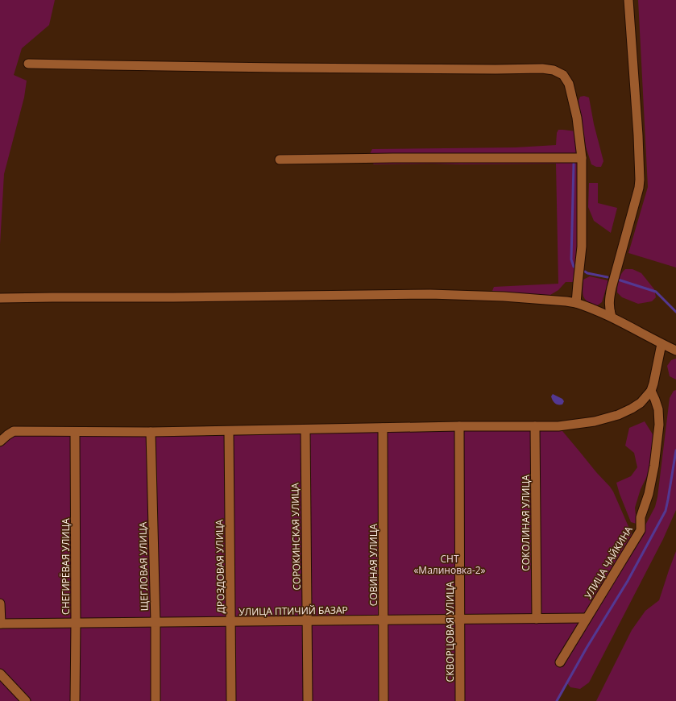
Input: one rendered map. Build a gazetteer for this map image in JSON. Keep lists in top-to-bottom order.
{
  "streets": {
    "street": [
      "СОКОЛИНАЯ УЛИЦА",
      "СОРОКИНСКАЯ УЛИЦА",
      "УЛИЦА ЧАЙКИНА",
      "СОВИНАЯ УЛИЦА",
      "СНЕГИРЁВАЯ УЛИЦА",
      "ЩЕГЛОВАЯ УЛИЦА",
      "ДРОЗДОВАЯ УЛИЦА",
      "УЛИЦА ПТИЧИЙ БАЗАР",
      "СКВОРЦОВАЯ УЛИЦА"
    ]
  },
  "crossings": [
    ["СОКОЛИНАЯ УЛИЦА", "УЛИЦА ПТИЧИЙ БАЗАР"],
    ["СОРОКИНСКАЯ УЛИЦА", "УЛИЦА ПТИЧИЙ БАЗАР"],
    ["УЛИЦА ЧАЙКИНА", "УЛИЦА ПТИЧИЙ БАЗАР"],
    ["СОВИНАЯ УЛИЦА", "УЛИЦА ПТИЧИЙ БАЗАР"],
    ["СНЕГИРЁВАЯ УЛИЦА", "УЛИЦА ПТИЧИЙ БАЗАР"],
    ["ЩЕГЛОВАЯ УЛИЦА", "УЛИЦА ПТИЧИЙ БАЗАР"],
    ["ДРОЗДОВАЯ УЛИЦА", "УЛИЦА ПТИЧИЙ БАЗАР"],
    ["УЛИЦА ПТИЧИЙ БАЗАР", "СКВОРЦОВАЯ УЛИЦА"]
  ],
  "parks": ["СНТ «Малиновка-2»"]
}
